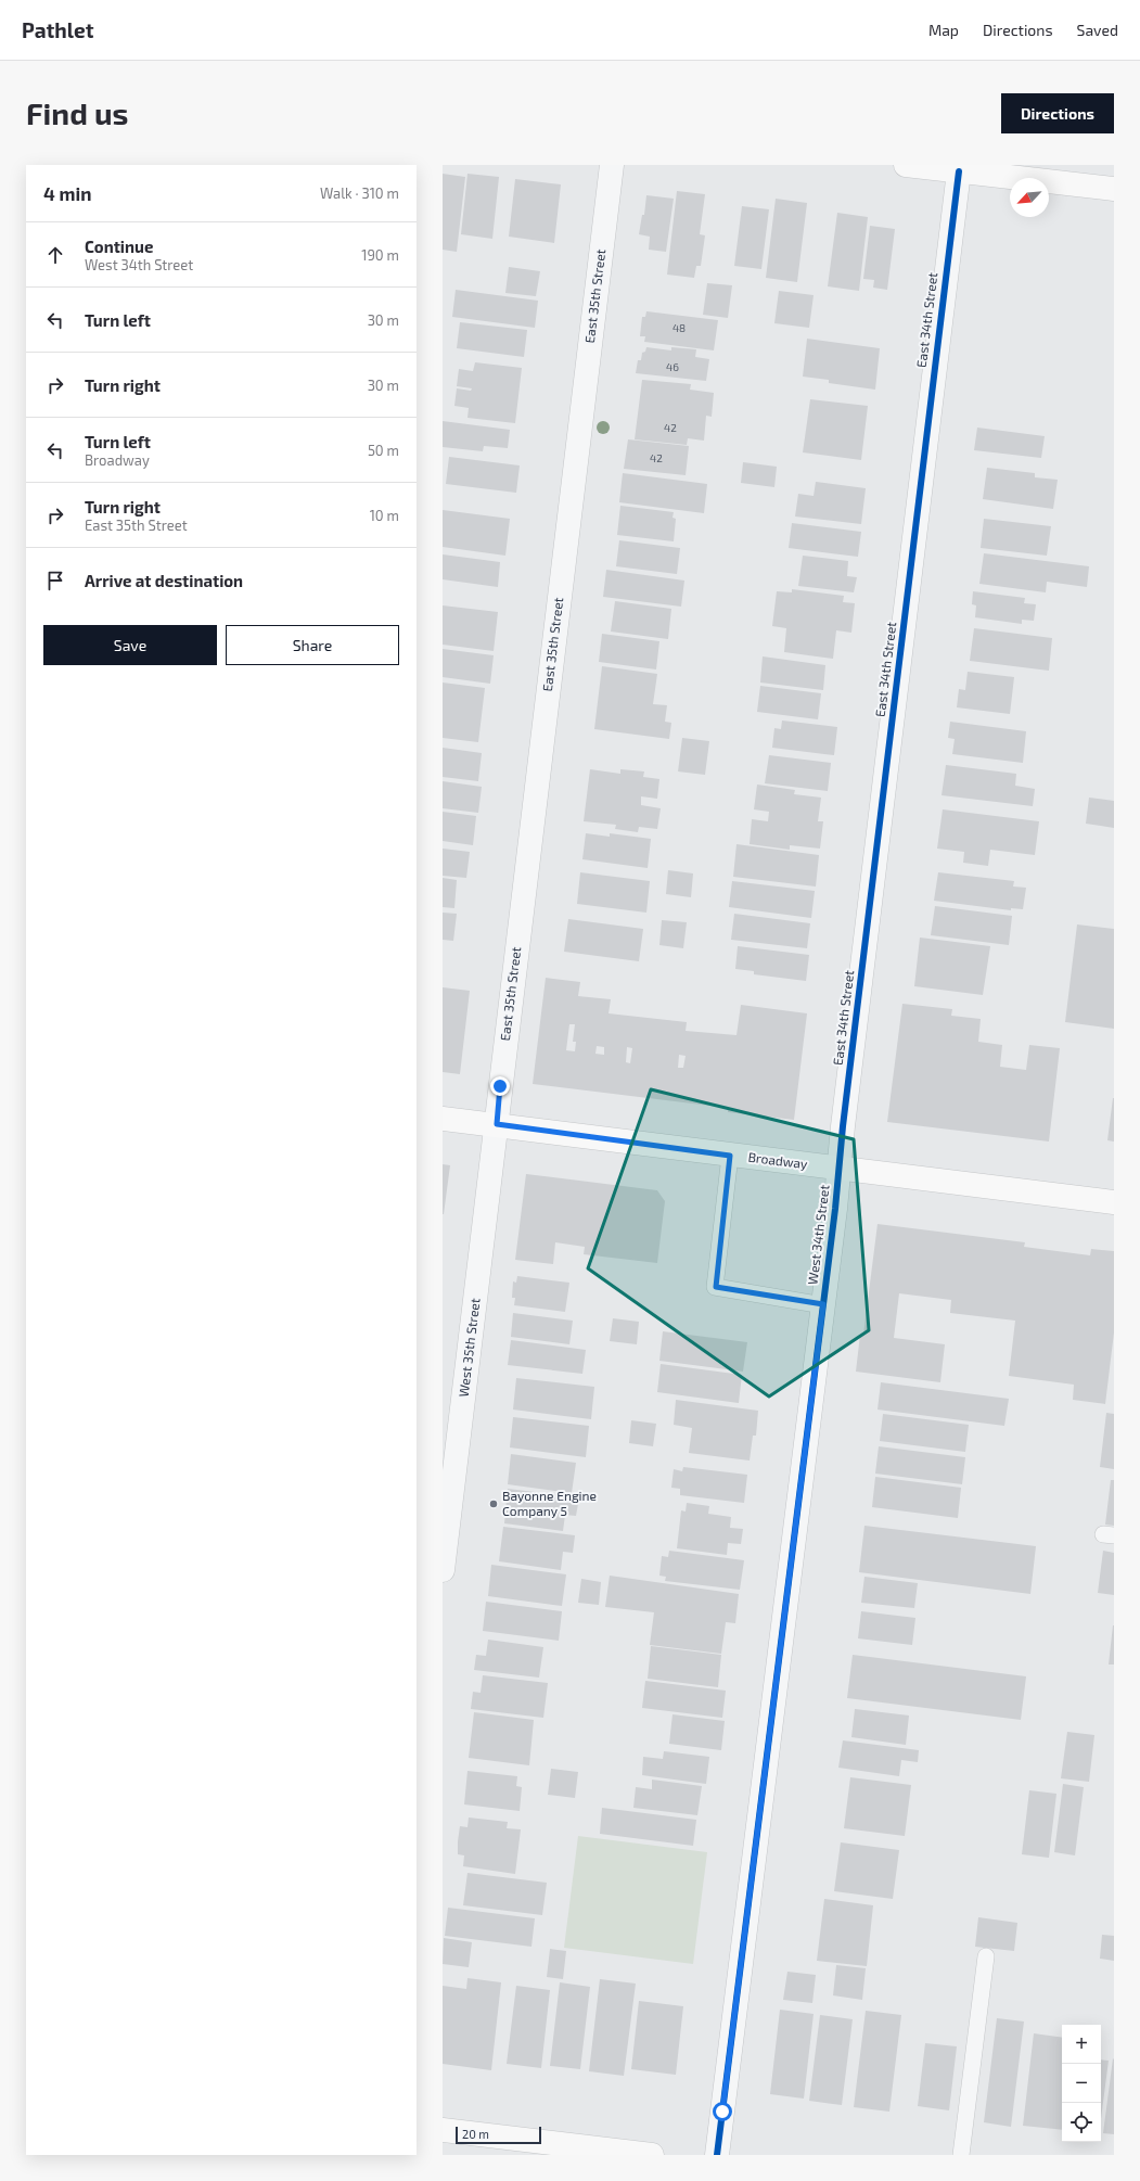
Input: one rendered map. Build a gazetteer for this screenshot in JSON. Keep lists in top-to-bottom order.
{
  "streets": {
    "street": [
      "East 35th Street",
      "East 34th Street",
      "Broadway",
      "West 34th Street",
      "West 35th Street"
    ]
  },
  "crossings": [
    ["East 35th Street", "Broadway"],
    ["East 35th Street", "West 35th Street"],
    ["East 34th Street", "Broadway"],
    ["East 34th Street", "West 34th Street"],
    ["Broadway", "West 34th Street"],
    ["Broadway", "West 35th Street"]
  ],
  "places": ["Bayonne Engine Company 5"],
  "house_numbers": [
    "48",
    "46",
    "42",
    "42"
  ],
  "scale_bar": "20 m",
  "north": "bottom left",
  "page": {
    "header": "Pathlet",
    "nav": ["Map", "Directions", "Saved"],
    "buttons": [
      "Directions",
      ["Save", "Share"]
    ],
    "title": "Find us",
    "heading": ["4 min", "Walk · 310 m"],
    "list": [
      ["Continue", "West 34th Street", "190 m"],
      ["Turn left", "30 m"],
      ["Turn right", "30 m"],
      ["Turn left", "Broadway", "50 m"],
      ["Turn right", "East 35th Street", "10 m"],
      "Arrive at destination"
    ],
    "map_buttons": ["+", "−"],
    "scale": "20 m"
  }
}
